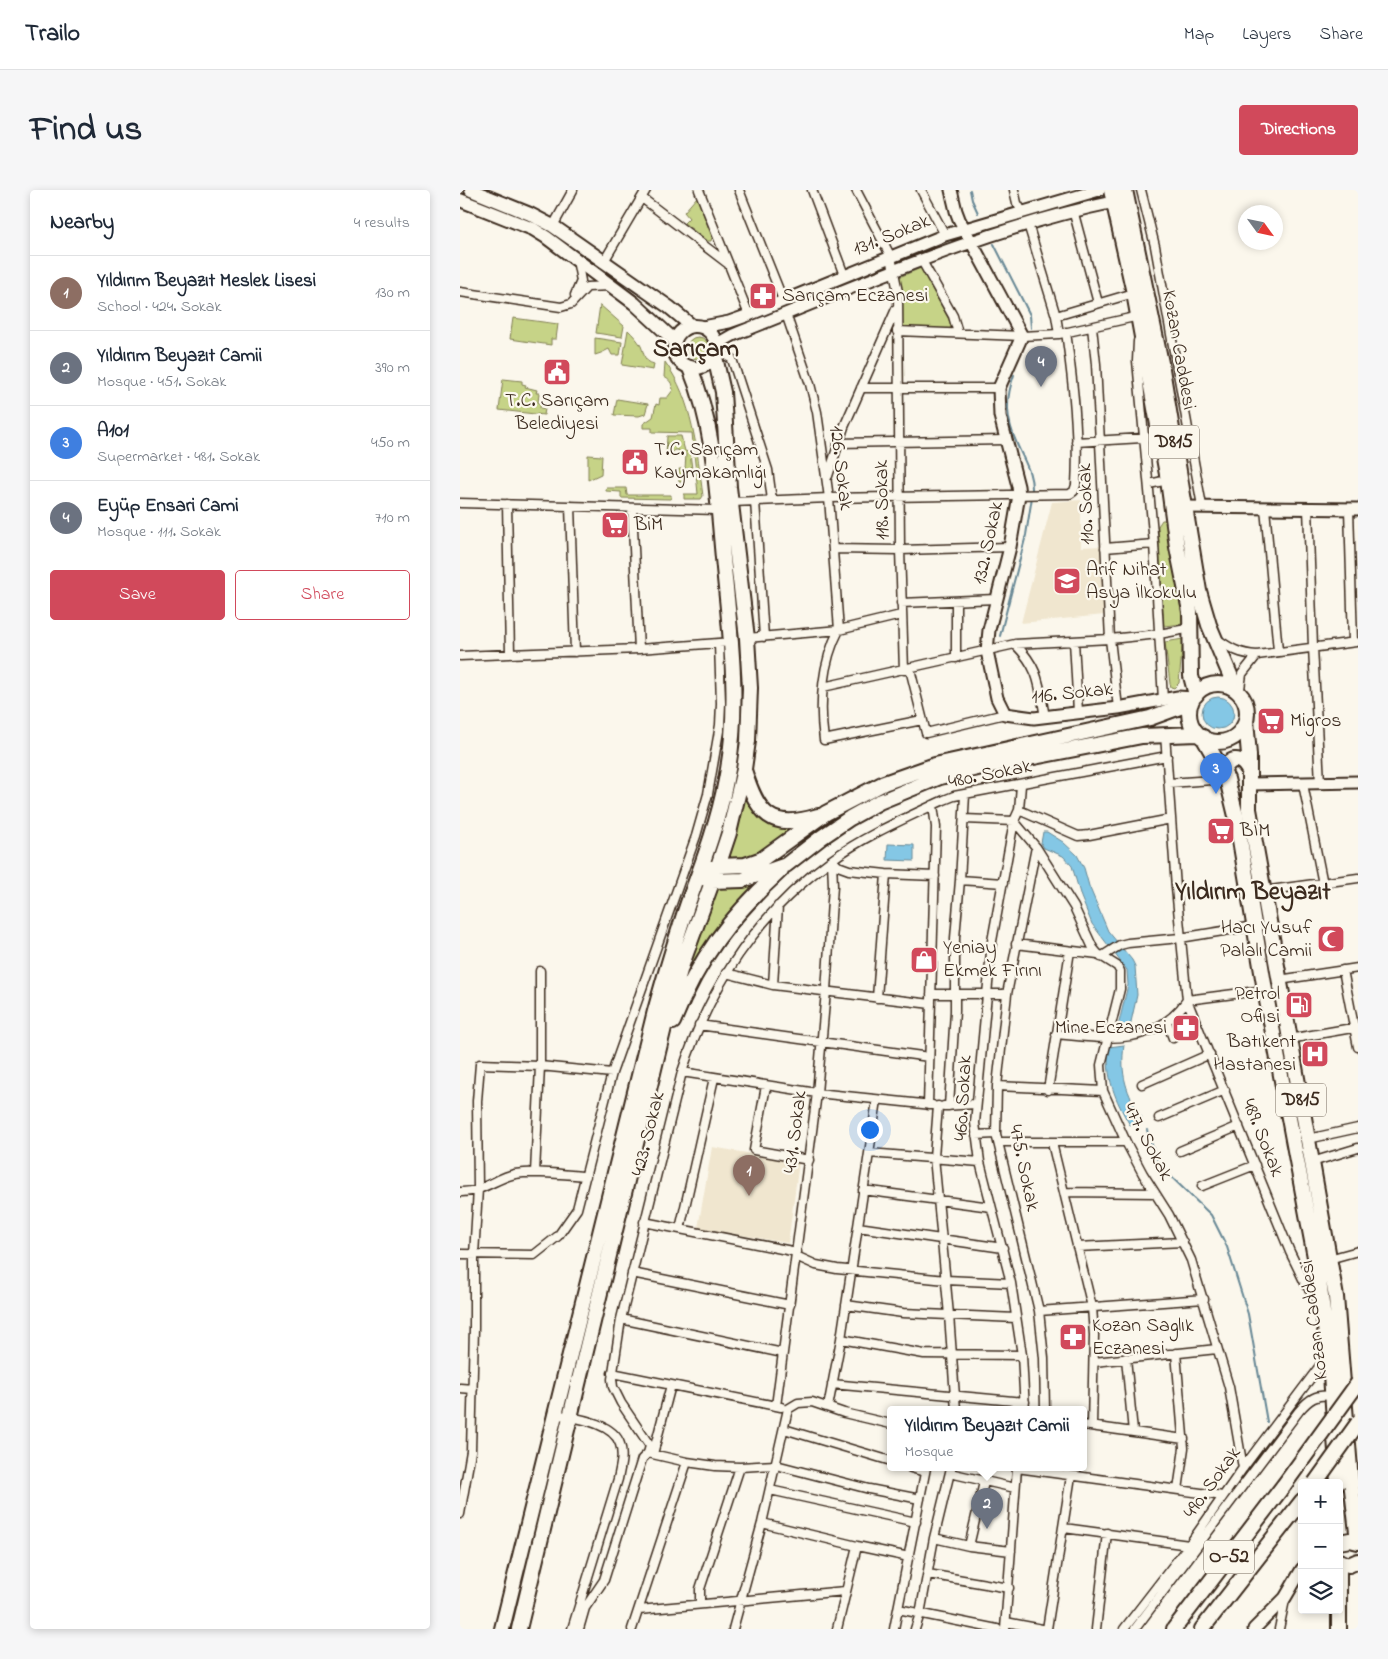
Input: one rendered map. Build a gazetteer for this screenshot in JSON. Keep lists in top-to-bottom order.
{
  "streets": {
    "highway": ["Kozan Caddesi", "D815", "O-52"],
    "main road": ["131. Sokak", "132. Sokak", "116. Sokak"],
    "street": [
      "126. Sokak",
      "118. Sokak",
      "110. Sokak",
      "480. Sokak",
      "460. Sokak",
      "431. Sokak",
      "423. Sokak",
      "489. Sokak",
      "477. Sokak",
      "475. Sokak",
      "490. Sokak"
    ]
  },
  "crossings": [
    ["131. Sokak", "118. Sokak"],
    ["Kozan Caddesi", "116. Sokak"],
    ["Kozan Caddesi", "489. Sokak"],
    ["Kozan Caddesi", "490. Sokak"],
    ["118. Sokak", "116. Sokak"],
    ["110. Sokak", "116. Sokak"],
    ["132. Sokak", "116. Sokak"],
    ["480. Sokak", "460. Sokak"],
    ["480. Sokak", "431. Sokak"],
    ["480. Sokak", "423. Sokak"],
    ["480. Sokak", "489. Sokak"],
    ["431. Sokak", "423. Sokak"],
    ["477. Sokak", "475. Sokak"],
    ["477. Sokak", "490. Sokak"]
  ],
  "districts": ["Sarıçam", "Yıldırım Beyazıt"],
  "places": {
    "pharmacy": ["Sarıçam Eczanesi", "Mine Eczanesi", "Kozan Saglık Eczanesi"],
    "public building": ["T.C. Sarıçam Belediyesi", "T.C. Sarıçam Kaymakamlığı"],
    "supermarket": ["BiM", "Migros", "BİM"],
    "school or university": ["Arif Nihat Asya İlkokulu"],
    "mosque": ["Hacı Yusuf Palalı Camii"],
    "shop": ["Yeniay Ekmek Fırını"],
    "fuel station": ["Petrol Ofisi"],
    "hospital": ["Batıkent Hastanesi"]
  },
  "north": "bottom right",
  "page": {
    "header": "Trailo",
    "nav": ["Map", "Layers", "Share"],
    "title": "Find us",
    "buttons": [
      "Directions",
      ["Save", "Share"]
    ],
    "heading": ["Nearby", "4 results"],
    "list": [
      {
        "mark": "1",
        "name": "Yıldırım Beyazıt Meslek Lisesi",
        "note": "School · 424. Sokak",
        "value": "130 m"
      },
      {
        "mark": "2",
        "name": "Yıldırım Beyazıt Camii",
        "note": "Mosque · 451. Sokak",
        "value": "390 m"
      },
      {
        "mark": "3",
        "name": "A101",
        "note": "Supermarket · 481. Sokak",
        "value": "450 m"
      },
      {
        "mark": "4",
        "name": "Eyüp Ensari Cami",
        "note": "Mosque · 111. Sokak",
        "value": "710 m"
      }
    ],
    "pins": [
      "4",
      "3",
      "1",
      "2"
    ],
    "popup": ["Yıldırım Beyazıt Camii", "Mosque"],
    "map_buttons": ["+", "−"]
  }
}
